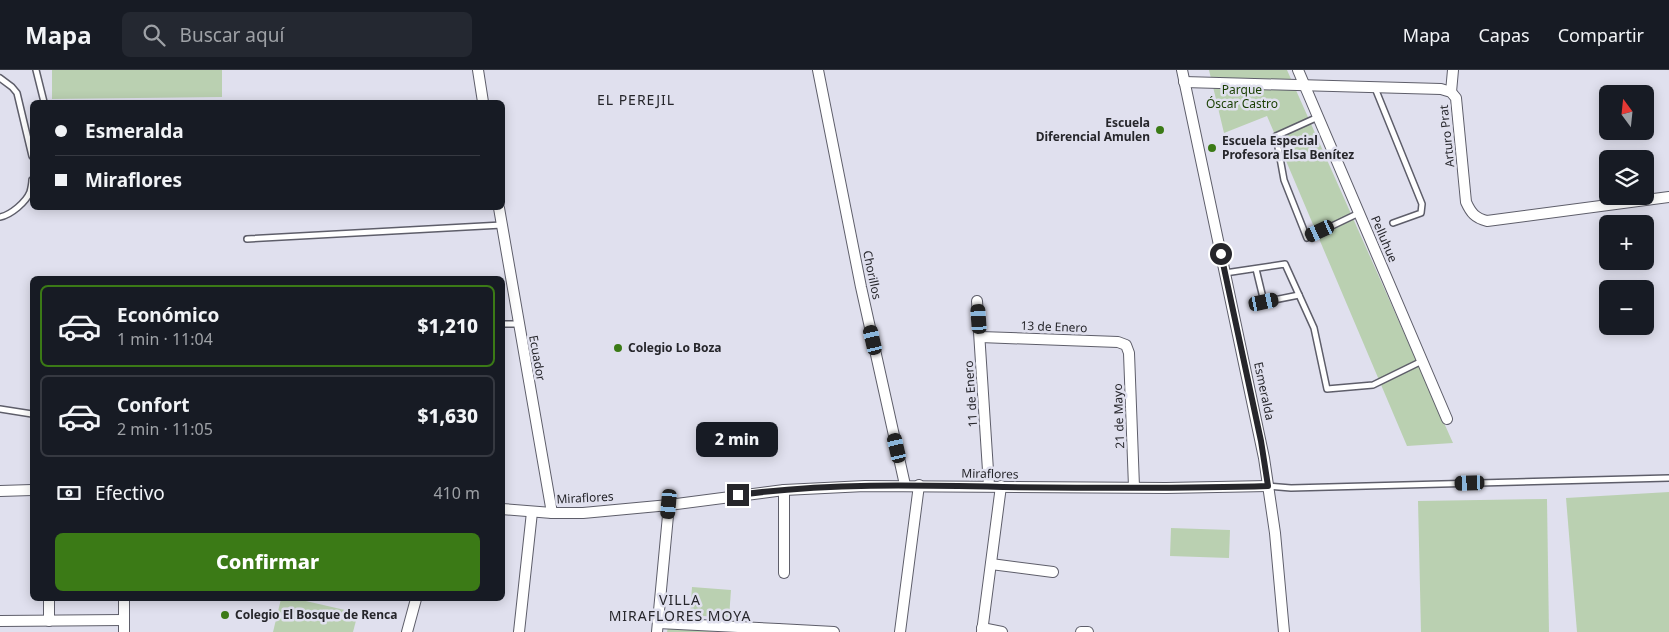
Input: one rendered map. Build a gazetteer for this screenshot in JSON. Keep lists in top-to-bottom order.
{
  "streets": {
    "street": [
      "Arturo Prat",
      "Pelluhue",
      "Chorillos",
      "13 de Enero",
      "Ecuador",
      "Esmeralda",
      "11 de Enero",
      "21 de Mayo",
      "Miraflores"
    ]
  },
  "crossings": [
    ["Arturo Prat", "Pelluhue"],
    ["Arturo Prat", "Esmeralda"],
    ["Chorillos", "Miraflores"],
    ["13 de Enero", "11 de Enero"],
    ["13 de Enero", "21 de Mayo"],
    ["Ecuador", "Miraflores"],
    ["Esmeralda", "Miraflores"],
    ["11 de Enero", "Miraflores"],
    ["21 de Mayo", "Miraflores"]
  ],
  "districts": ["EL PEREJIL", "VILLA MIRAFLORES MOYA"],
  "parks": ["Parque Óscar Castro"],
  "places": [
    "Escuela Diferencial Amulen",
    "Escuela Especial Profesora Elsa Benítez",
    "Colegio Lo Boza",
    "Colegio El Bosque de Renca"
  ],
  "north": "top",
  "page": {
    "header": "Mapa",
    "search": "Buscar aquí",
    "nav": ["Mapa", "Capas", "Compartir"],
    "map_buttons": ["+", "−"],
    "banner": ["Esmeralda", "Miraflores"],
    "list": [
      {
        "name": "Económico",
        "note": "1 min · 11:04",
        "value": "$1,210"
      },
      {
        "name": "Confort",
        "note": "2 min · 11:05",
        "value": "$1,630"
      }
    ],
    "bubble": "2 min",
    "pay": ["Efectivo", "410 m"],
    "buttons": "Confirmar"
  }
}
